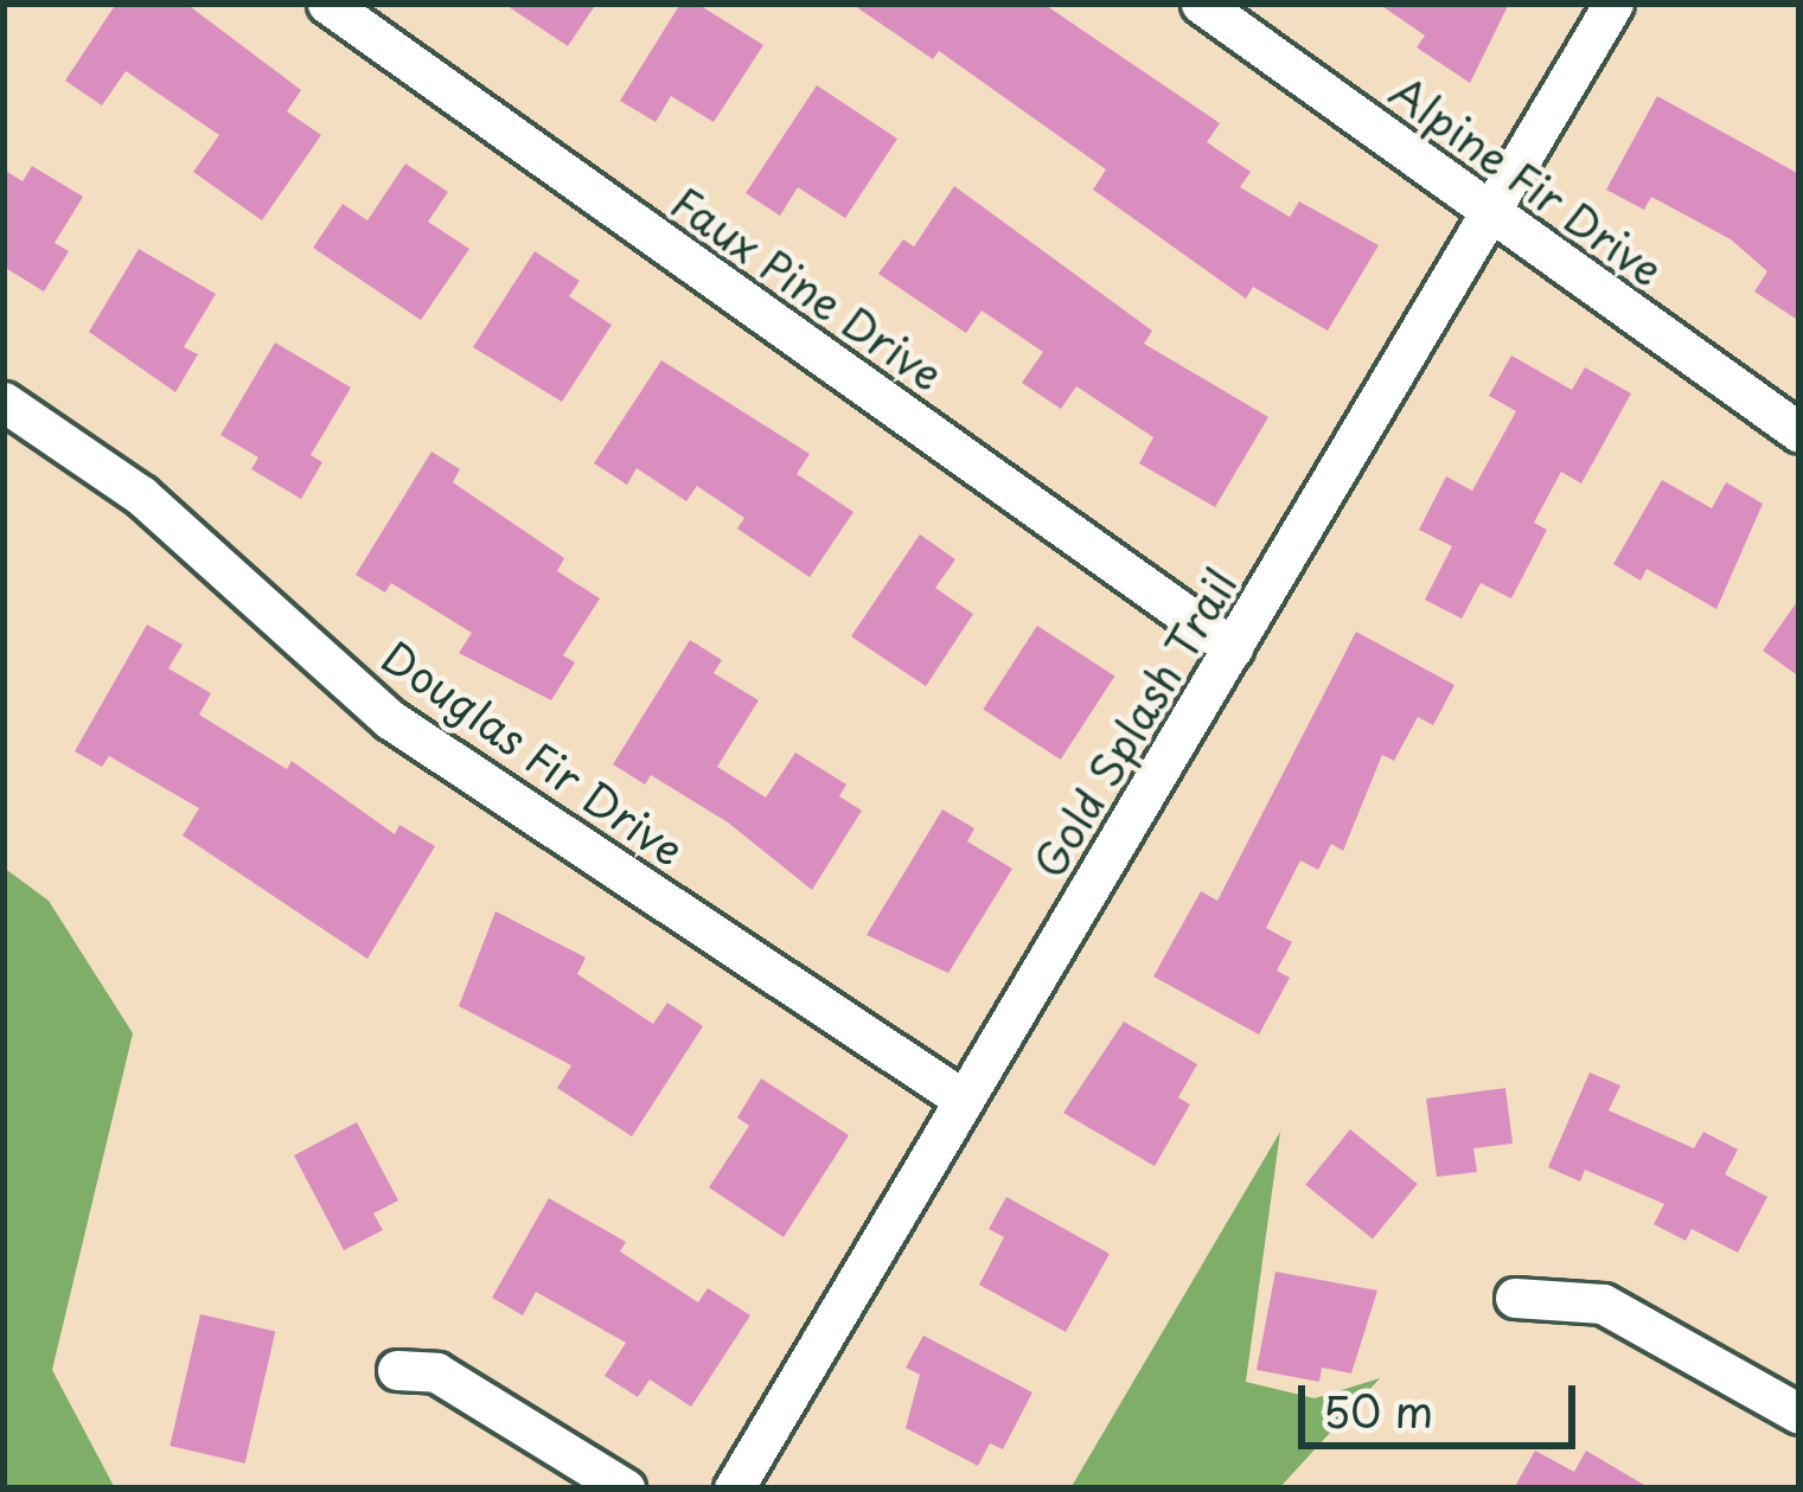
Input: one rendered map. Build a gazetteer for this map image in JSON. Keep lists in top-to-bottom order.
{
  "streets": {
    "street": [
      "Alpine Fir Drive",
      "Faux Pine Drive",
      "Gold Splash Trail",
      "Douglas Fir Drive"
    ]
  },
  "crossings": [
    ["Alpine Fir Drive", "Gold Splash Trail"],
    ["Faux Pine Drive", "Gold Splash Trail"],
    ["Gold Splash Trail", "Douglas Fir Drive"]
  ],
  "scale_bar": "50 m"
}
